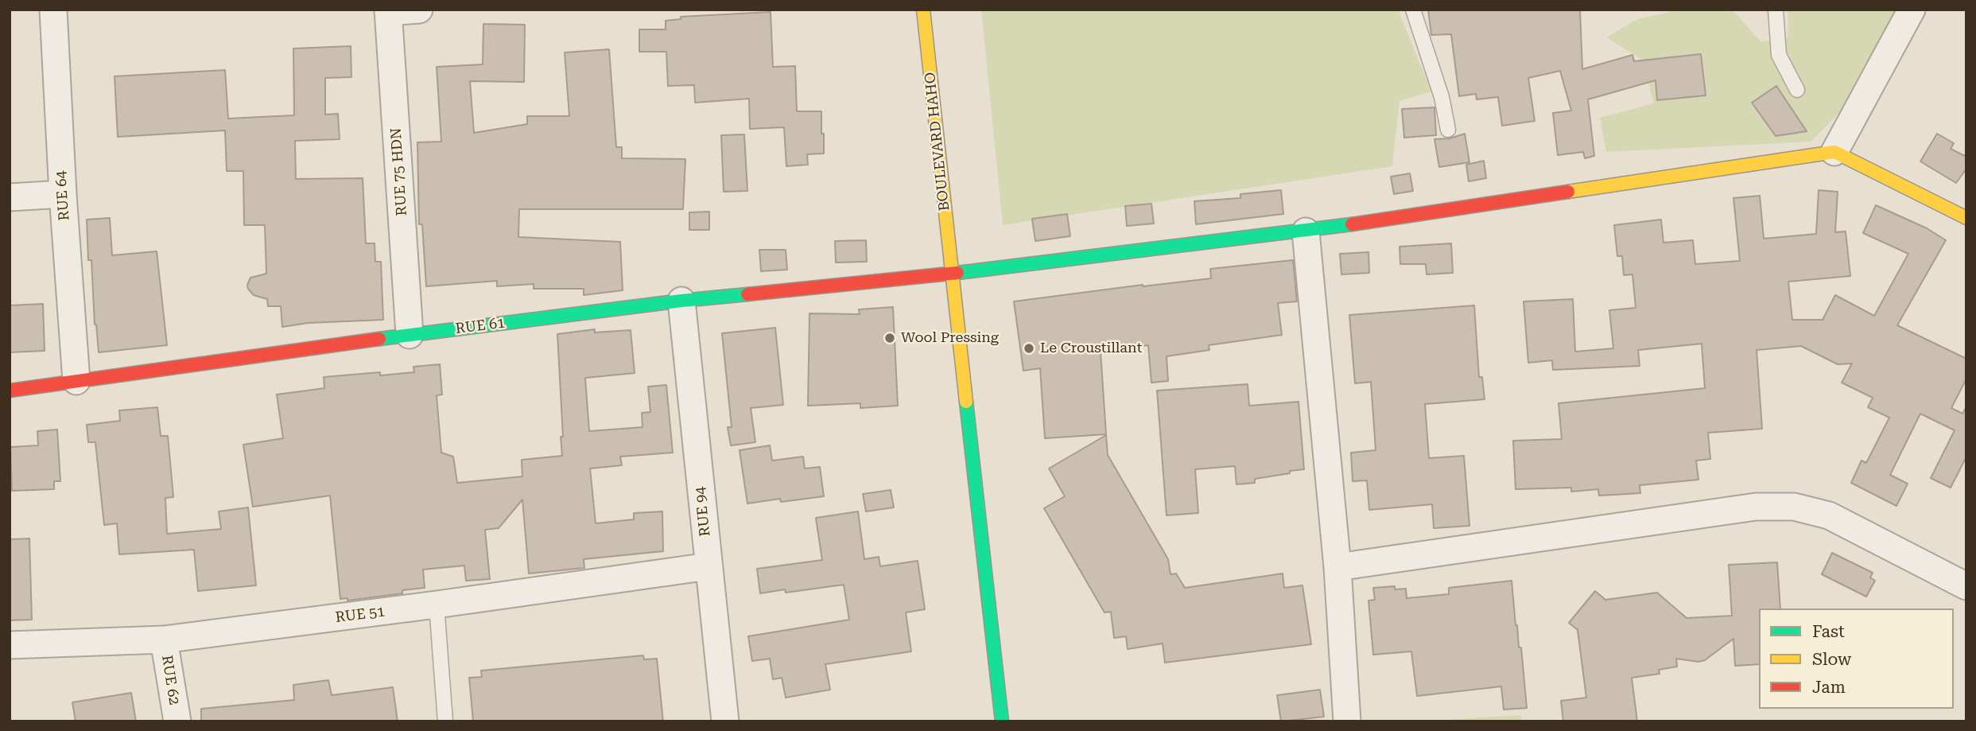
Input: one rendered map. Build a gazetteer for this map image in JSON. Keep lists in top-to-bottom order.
{
  "streets": {
    "street": [
      "BOULEVARD HAHO",
      "RUE 75 HDN",
      "RUE 64",
      "RUE 61",
      "RUE 94",
      "RUE 51",
      "RUE 62"
    ]
  },
  "crossings": [
    ["BOULEVARD HAHO", "RUE 61"],
    ["RUE 75 HDN", "RUE 61"],
    ["RUE 64", "RUE 61"],
    ["RUE 61", "RUE 94"],
    ["RUE 94", "RUE 51"],
    ["RUE 51", "RUE 62"]
  ],
  "places": ["Wool Pressing", "Le Croustillant"],
  "legend": ["Fast", "Slow", "Jam"]
}
